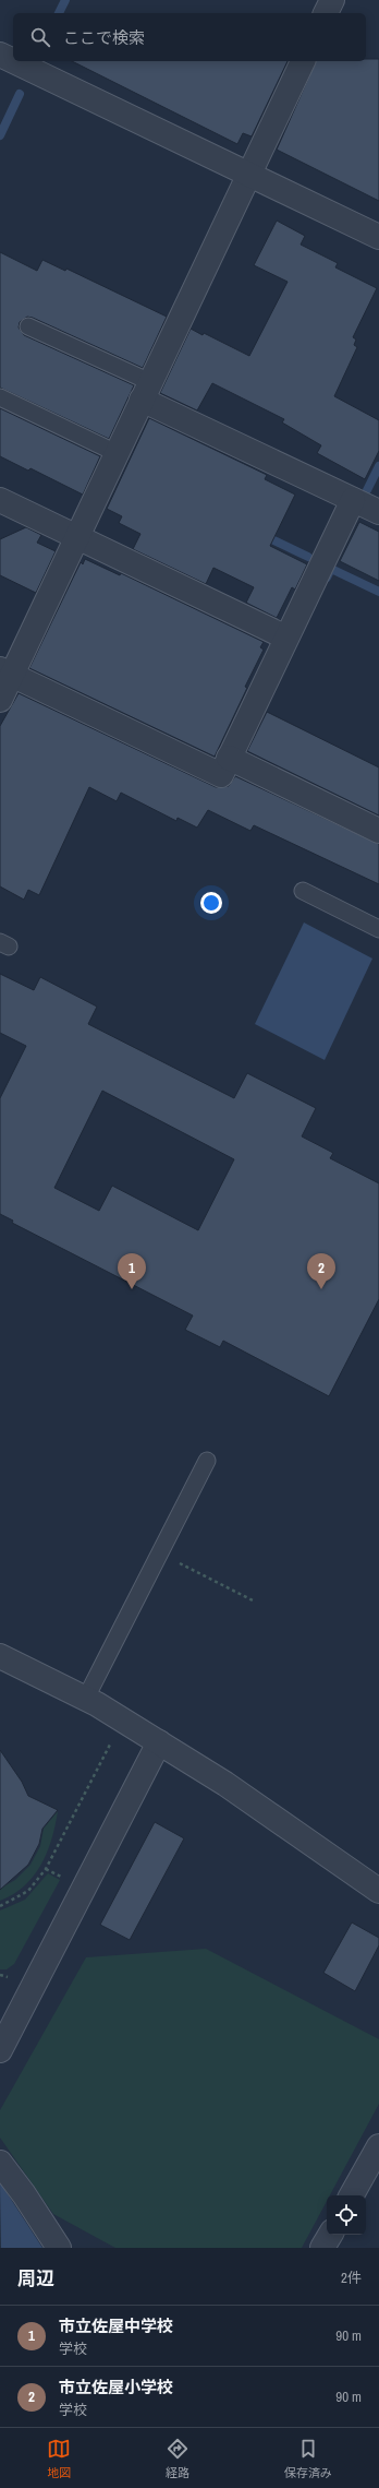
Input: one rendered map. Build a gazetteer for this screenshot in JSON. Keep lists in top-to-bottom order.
{
  "page": {
    "search": "ここで検索",
    "pins": ["1", "2"],
    "heading": ["周辺", "2件"],
    "list": [
      {
        "mark": "1",
        "name": "市立佐屋中学校",
        "note": "学校",
        "value": "90 m"
      },
      {
        "mark": "2",
        "name": "市立佐屋小学校",
        "note": "学校",
        "value": "90 m"
      }
    ],
    "nav": ["地図", "経路", "保存済み"]
  }
}
